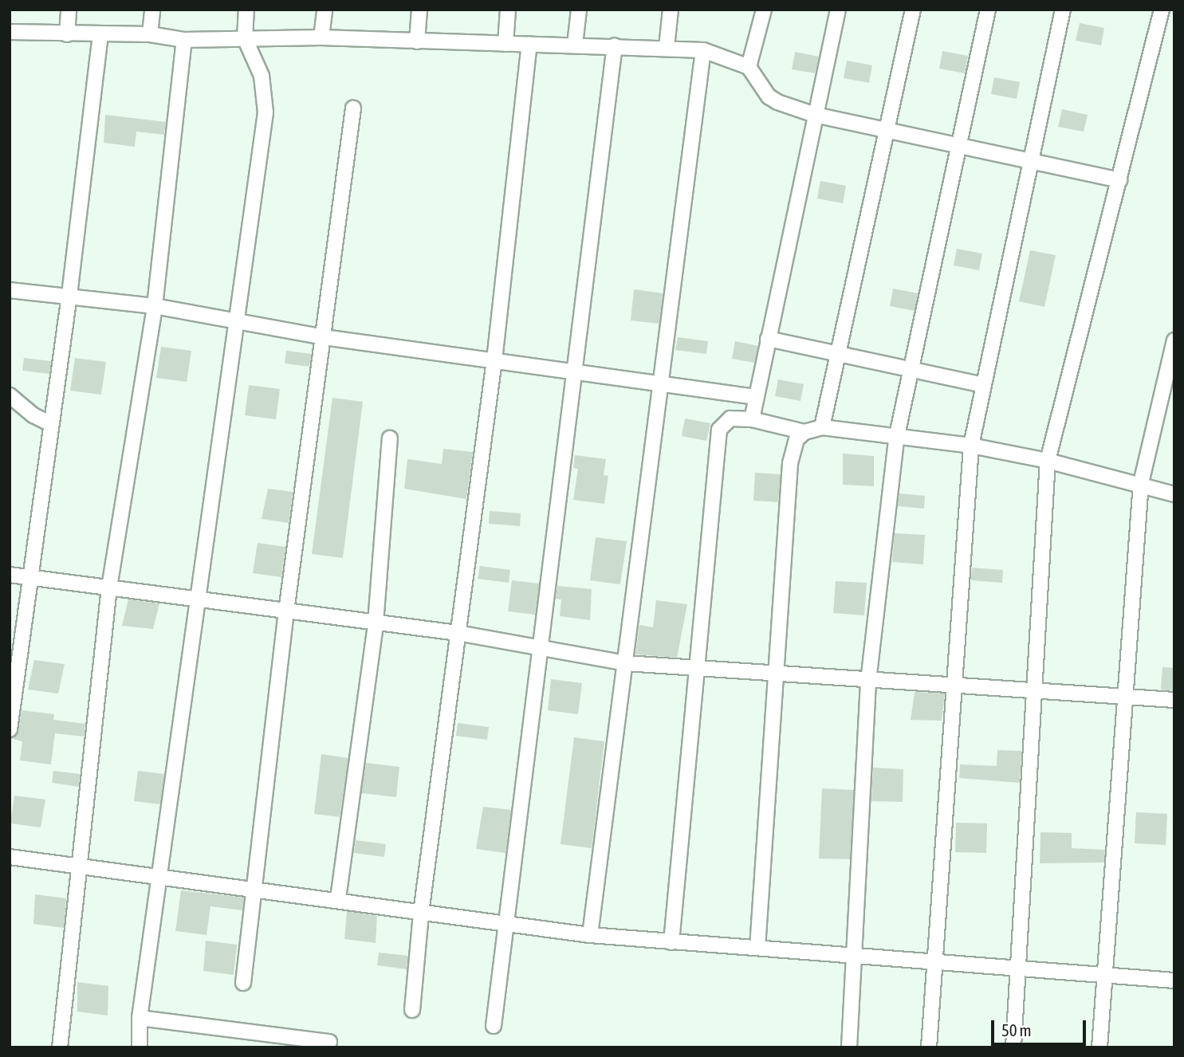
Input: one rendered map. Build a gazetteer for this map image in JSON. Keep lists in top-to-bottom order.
{
  "scale_bar": "50 m"
}
